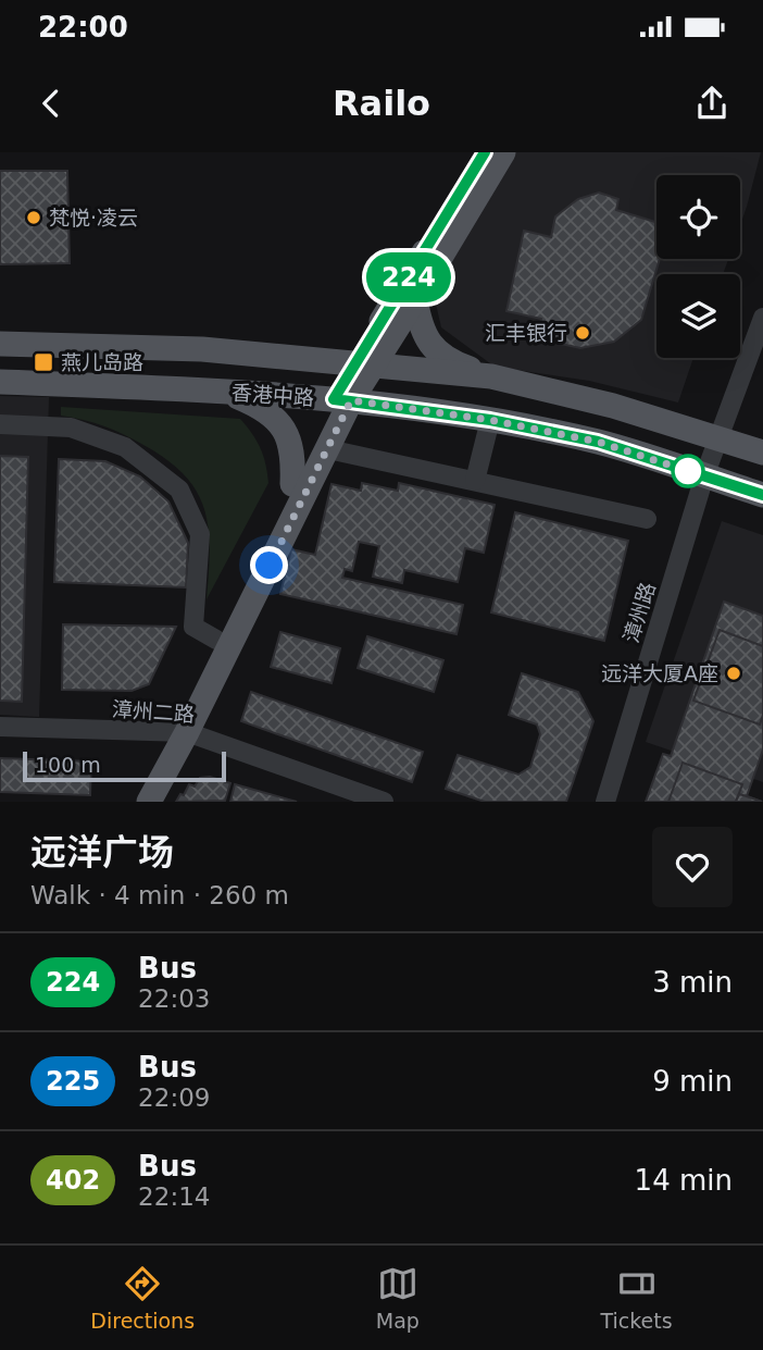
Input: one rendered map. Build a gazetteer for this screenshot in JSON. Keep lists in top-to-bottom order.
{
  "streets": {
    "main road": ["香港中路"],
    "street": ["漳州路", "漳州二路"]
  },
  "crossings": [
    ["香港中路", "漳州路"]
  ],
  "places": {
    "other": ["梵悦·凌云", "汇丰银行", "远洋大厦A座"],
    "transit": ["燕儿岛路"]
  },
  "lines": ["bus line 224"],
  "scale_bar": "100 m",
  "page": {
    "status": "22:00",
    "header": "Railo",
    "on_map": "224",
    "scale": "100 m",
    "heading": ["远洋广场", "Walk · 4 min · 260 m"],
    "list": [
      {
        "mark": "224",
        "name": "Bus",
        "note": "22:03",
        "value": "3 min"
      },
      {
        "mark": "225",
        "name": "Bus",
        "note": "22:09",
        "value": "9 min"
      },
      {
        "mark": "402",
        "name": "Bus",
        "note": "22:14",
        "value": "14 min"
      }
    ],
    "tabs": ["Directions", "Map", "Tickets"]
  }
}
